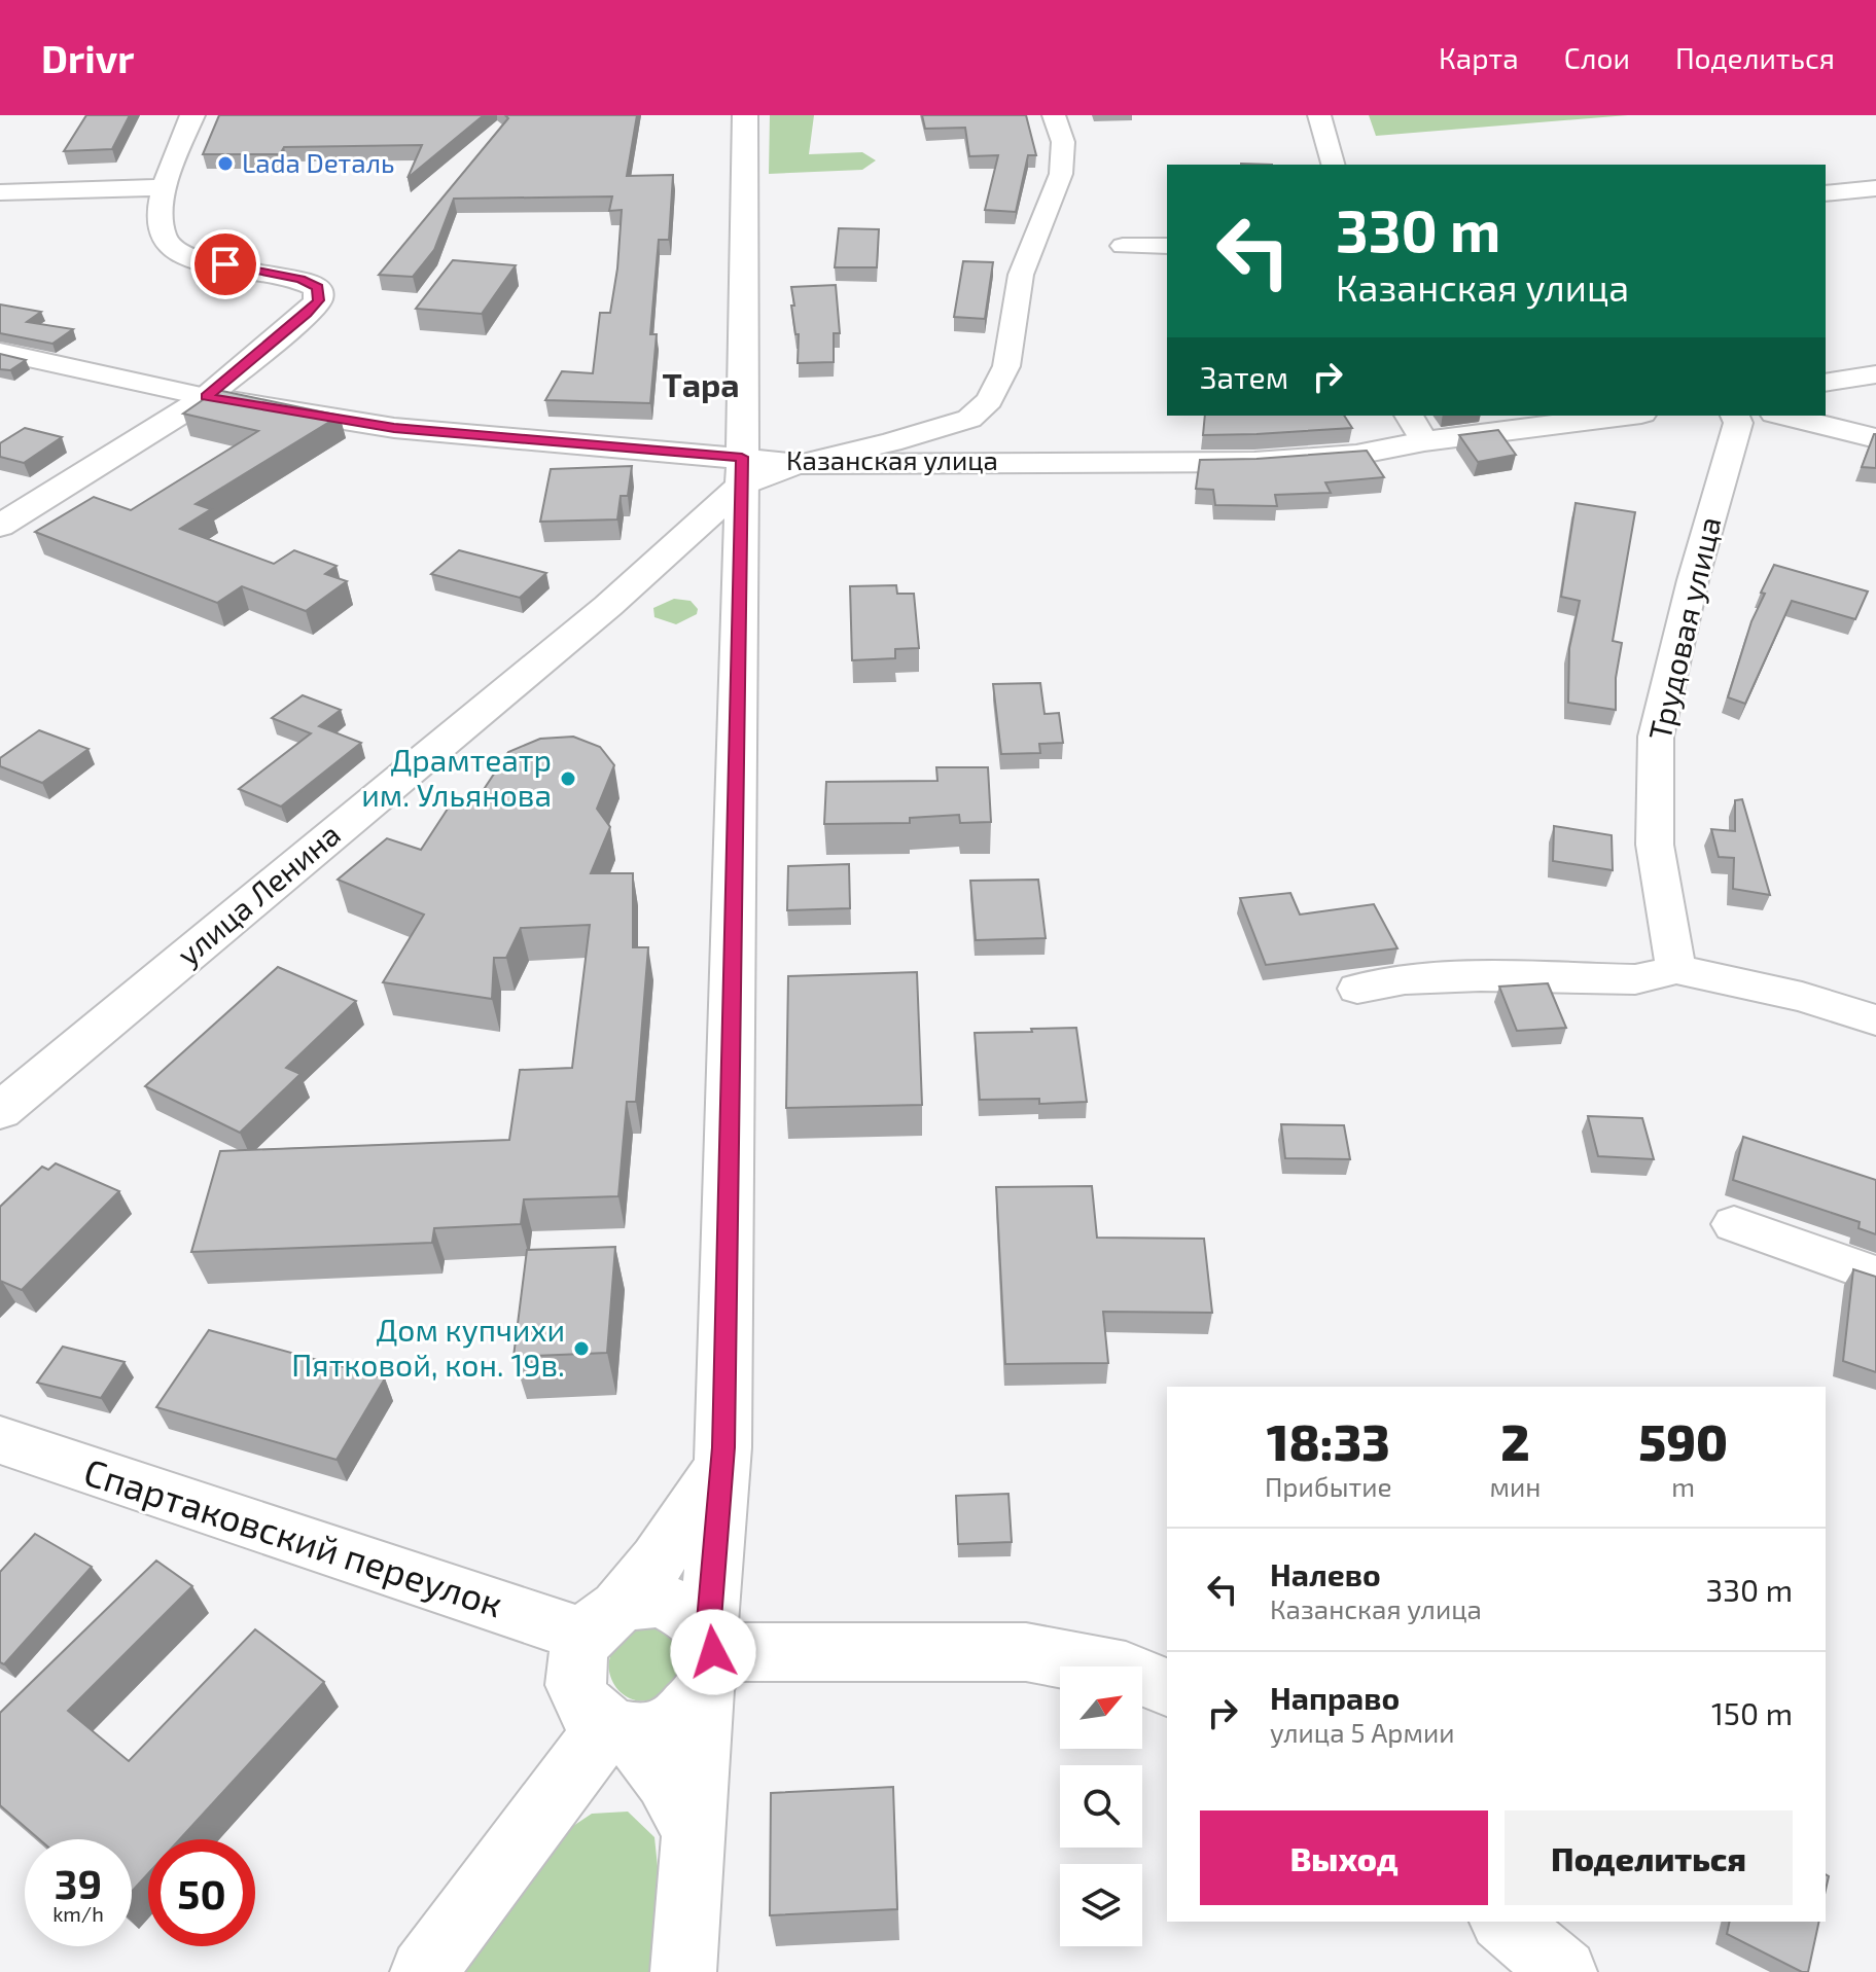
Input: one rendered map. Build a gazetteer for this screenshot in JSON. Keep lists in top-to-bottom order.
{
  "streets": {
    "main road": ["Казанская улица", "улица Ленина", "Спартаковский переулок"],
    "street": ["Трудовая улица"]
  },
  "crossings": [
    ["Казанская улица", "улица Ленина"]
  ],
  "districts": ["Тара"],
  "places": ["Lada Dеталь", "Драмтеатр им. Ульянова", "Дом купчихи Пятковой, кон. 19в."],
  "north": "top right",
  "page": {
    "header": "Drivr",
    "nav": ["Карта", "Слои", "Поделиться"],
    "turn": ["330 m", "Казанская улица"],
    "then": "Затем",
    "eta": [
      "18:33",
      "Прибытие",
      "2",
      "мин",
      "590",
      "m"
    ],
    "list": [
      {
        "name": "Налево",
        "note": "Казанская улица",
        "value": "330 m"
      },
      {
        "name": "Направо",
        "note": "улица 5 Армии",
        "value": "150 m"
      }
    ],
    "buttons": ["Выход", "Поделиться"],
    "speed": "39 km/h",
    "limit": "50"
  }
}
